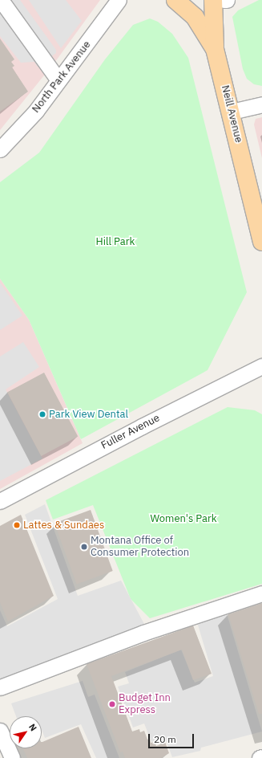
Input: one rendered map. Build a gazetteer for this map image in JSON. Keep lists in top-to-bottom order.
{
  "streets": {
    "main road": ["Neill Avenue"],
    "street": ["North Park Avenue", "Fuller Avenue"]
  },
  "parks": ["Hill Park", "Women's Park"],
  "places": [
    "Park View Dental",
    "Lattes & Sundaes",
    "Montana Office of Consumer Protection",
    "Budget Inn Express"
  ],
  "scale_bar": "20 m",
  "north": "top right"
}
